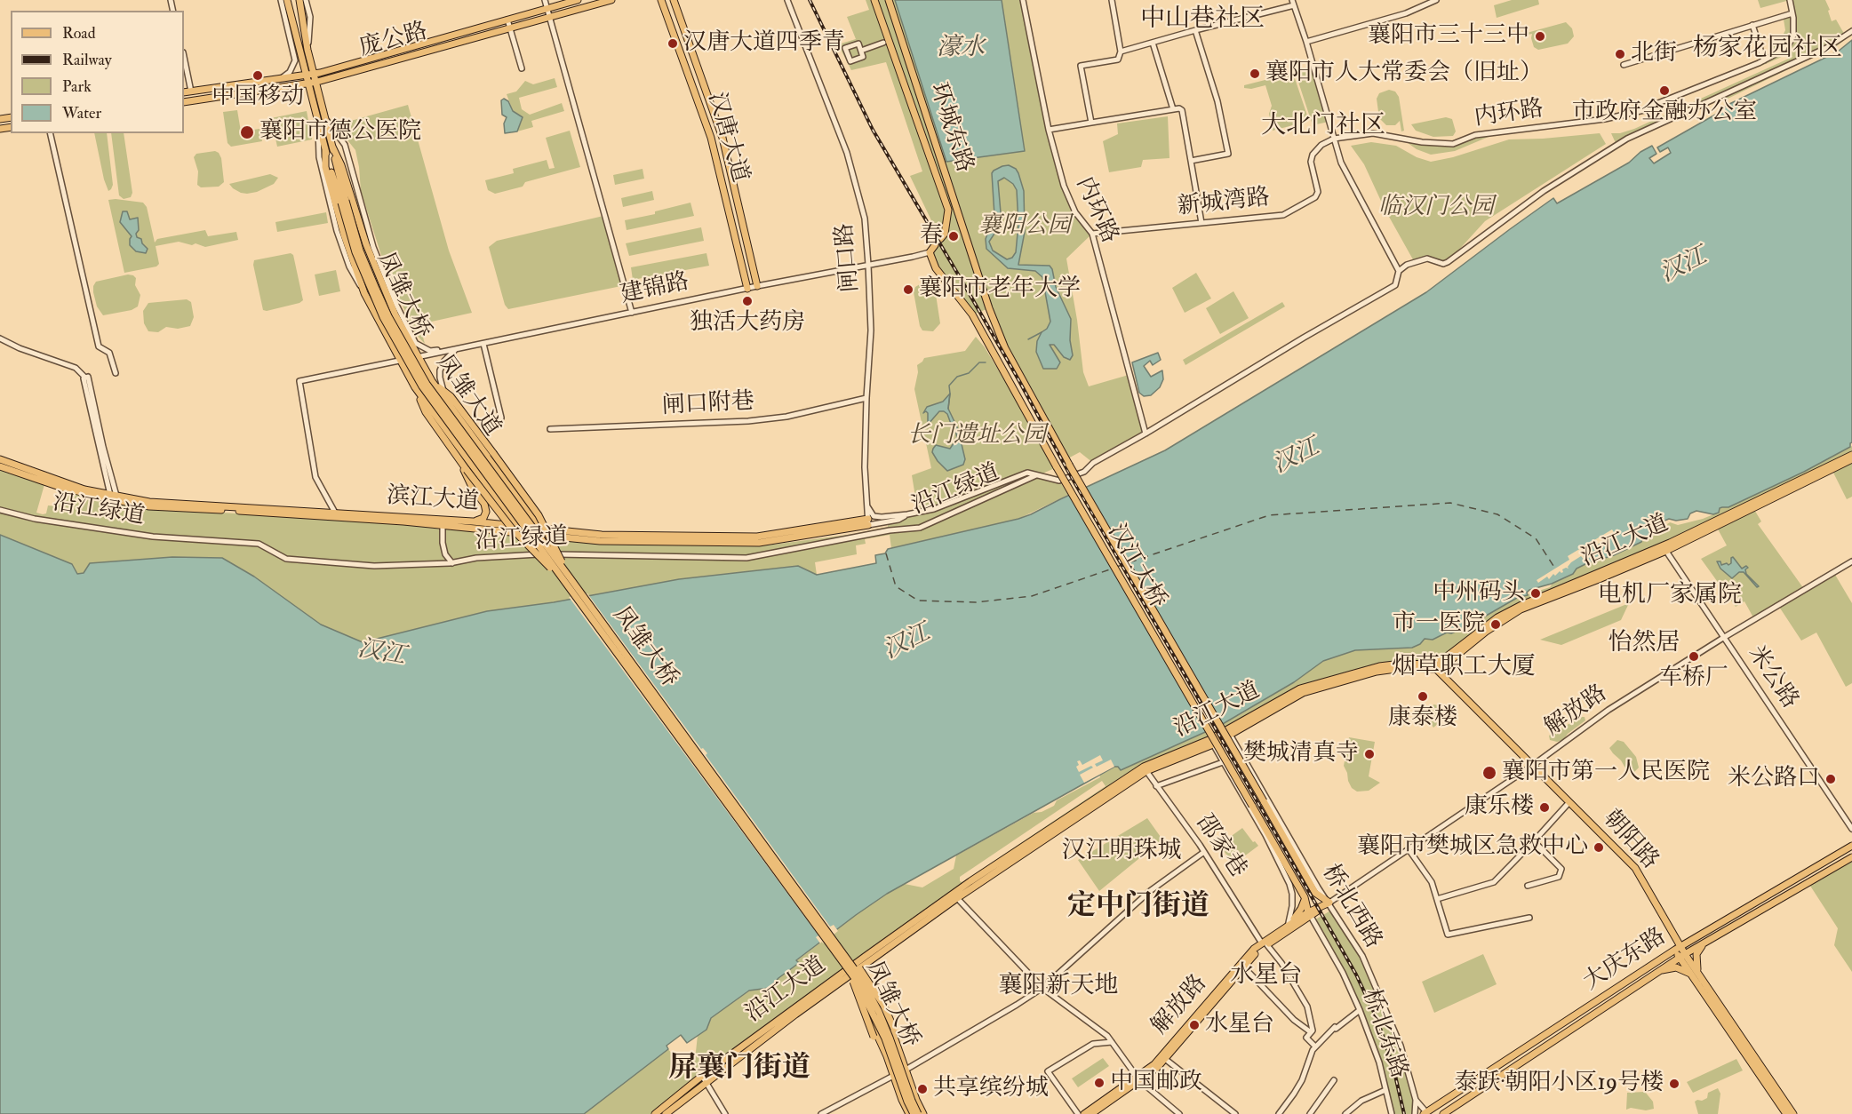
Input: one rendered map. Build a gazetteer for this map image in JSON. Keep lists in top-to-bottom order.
{
  "streets": {
    "main road": [
      "庞公路",
      "环城东路",
      "汉唐大道",
      "凤雏大桥",
      "凤雏大道",
      "滨江大道",
      "沿江大道",
      "汉江大桥",
      "解放路",
      "朝阳路",
      "大庆东路"
    ],
    "street": [
      "内环路",
      "新城湾路",
      "闸口路",
      "建锦路",
      "闸口附巷",
      "沿江绿道",
      "米公路",
      "邵家巷",
      "桥北西路",
      "桥北东路"
    ]
  },
  "crossings": [
    ["庞公路", "凤雏大道"],
    ["内环路", "新城湾路"],
    ["环城东路", "汉江大桥"],
    ["汉唐大道", "建锦路"],
    ["闸口路", "建锦路"],
    ["闸口路", "闸口附巷"],
    ["闸口路", "滨江大道"],
    ["建锦路", "凤雏大道"],
    ["建锦路", "滨江大道"],
    ["建锦路", "汉江大桥"],
    ["凤雏大桥", "凤雏大道"],
    ["凤雏大道", "滨江大道"],
    ["沿江大道", "米公路"],
    ["沿江大道", "朝阳路"],
    ["沿江大道", "邵家巷"],
    ["沿江大道", "桥北西路"],
    ["汉江大桥", "解放路"],
    ["汉江大桥", "桥北西路"],
    ["汉江大桥", "桥北东路"],
    ["米公路", "解放路"],
    ["解放路", "朝阳路"],
    ["解放路", "邵家巷"],
    ["解放路", "桥北西路"],
    ["解放路", "桥北东路"],
    ["朝阳路", "大庆东路"]
  ],
  "districts": [
    "中山巷社区",
    "杨家花园社区",
    "大北门社区",
    "电机厂家属院",
    "怡然居",
    "烟草职工大厦",
    "汉江明珠城",
    "定中门街道",
    "水星台",
    "襄阳新天地",
    "屏襄门街道"
  ],
  "water": ["濠水", "汉江"],
  "parks": ["临汉门公园", "襄阳公园", "长门遗址公园"],
  "places": [
    "襄阳市三十三中",
    "汉唐大道四季青",
    "北街",
    "襄阳市人大常委会（旧址）",
    "中国移动",
    "市政府金融办公室",
    "襄阳市德公医院",
    "春",
    "襄阳市老年大学",
    "独活大药房",
    "中州码头",
    "市一医院",
    "车桥厂",
    "康泰楼",
    "樊城清真寺",
    "襄阳市第一人民医院",
    "米公路口",
    "康乐楼",
    "襄阳市樊城区急救中心",
    "水星台",
    "中国邮政",
    "泰跃·朝阳小区19号楼",
    "共享缤纷城"
  ],
  "legend": [
    "Road",
    "Railway",
    "Park",
    "Water"
  ]
}
